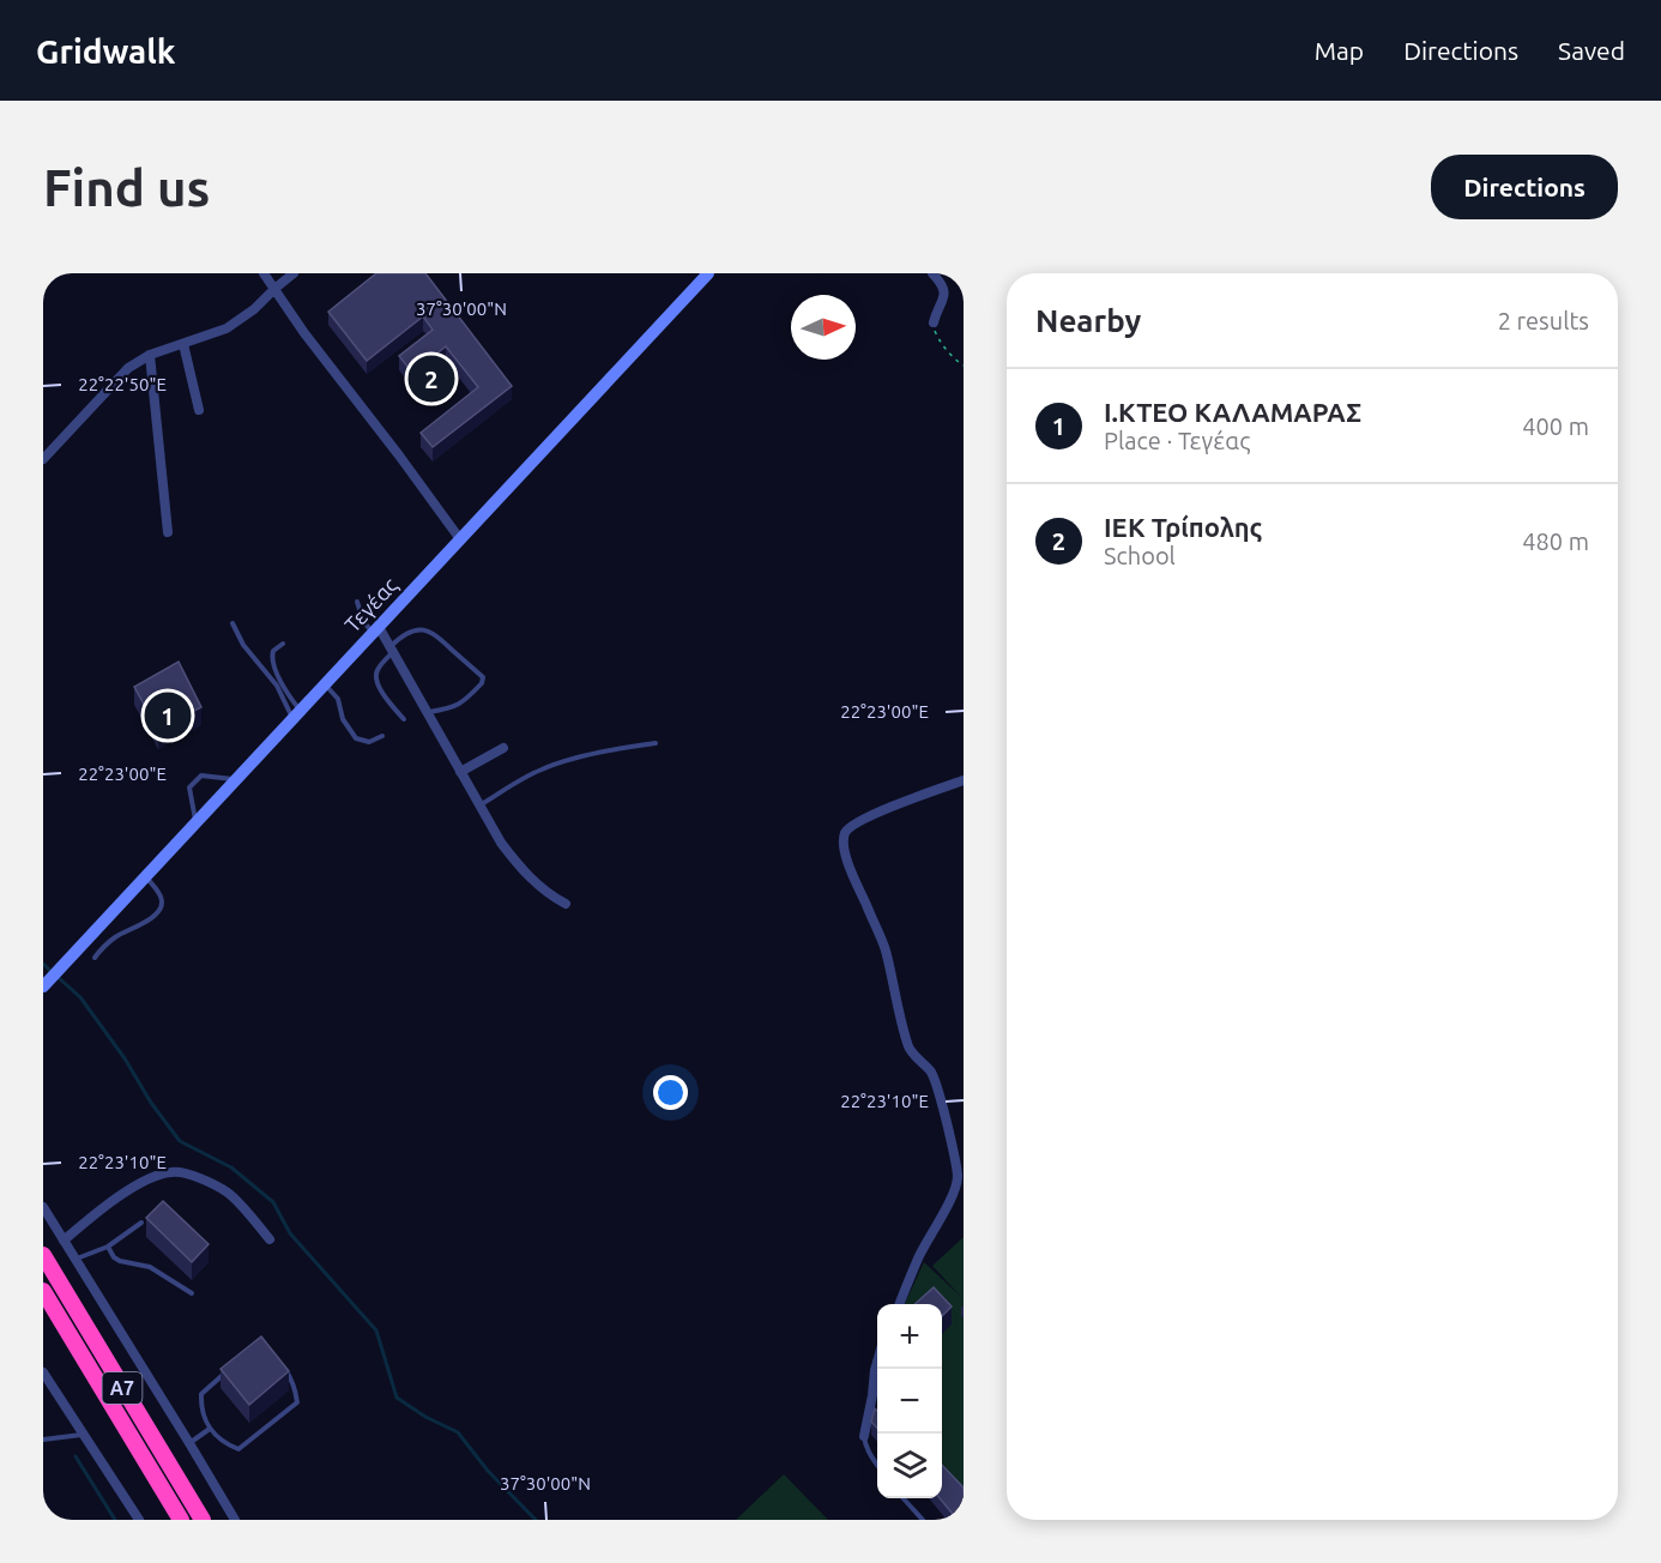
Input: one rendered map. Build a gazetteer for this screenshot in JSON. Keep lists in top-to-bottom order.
{
  "streets": {
    "highway": ["Α7"],
    "main road": ["Τεγέας"]
  },
  "north": "right",
  "page": {
    "header": "Gridwalk",
    "nav": ["Map", "Directions", "Saved"],
    "buttons": "Directions",
    "title": "Find us",
    "heading": ["Nearby", "2 results"],
    "pins": ["2", "1"],
    "list": [
      {
        "mark": "1",
        "name": "Ι.ΚΤΕΟ ΚΑΛΑΜΑΡΑΣ",
        "note": "Place · Τεγέας",
        "value": "400 m"
      },
      {
        "mark": "2",
        "name": "ΙΕΚ Τρίπολης",
        "note": "School",
        "value": "480 m"
      }
    ],
    "map_buttons": ["+", "−"]
  },
  "coordinates": [
    "37°30'00\"N",
    "22°22'50\"E",
    "22°23'00\"E",
    "22°23'10\"E"
  ]
}
